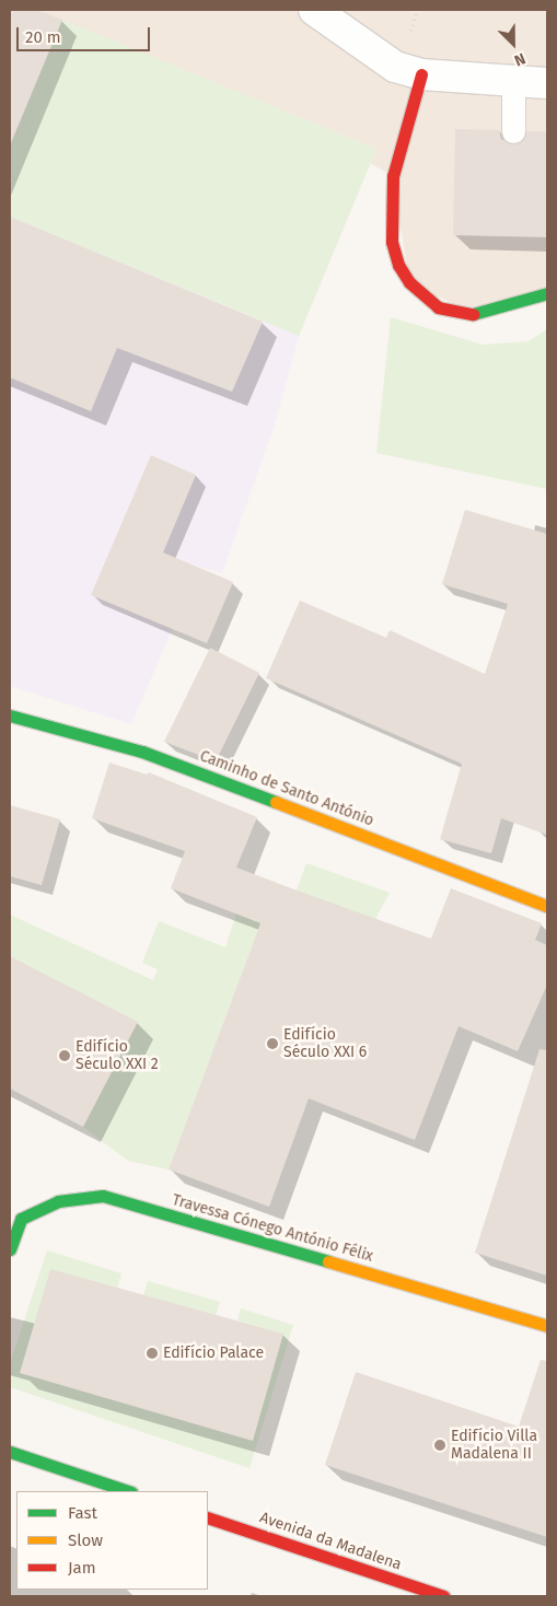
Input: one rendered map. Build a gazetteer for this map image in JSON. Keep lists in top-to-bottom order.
{
  "streets": {
    "street": ["Caminho de Santo António", "Travessa Cónego António Félix", "Avenida da Madalena"]
  },
  "places": [
    "Edifício Século XXI 6",
    "Edifício Século XXI 2",
    "Edifício Palace",
    "Edifício Villa Madalena II"
  ],
  "legend": ["Fast", "Slow", "Jam"],
  "scale_bar": "20 m",
  "north": "bottom right"
}
